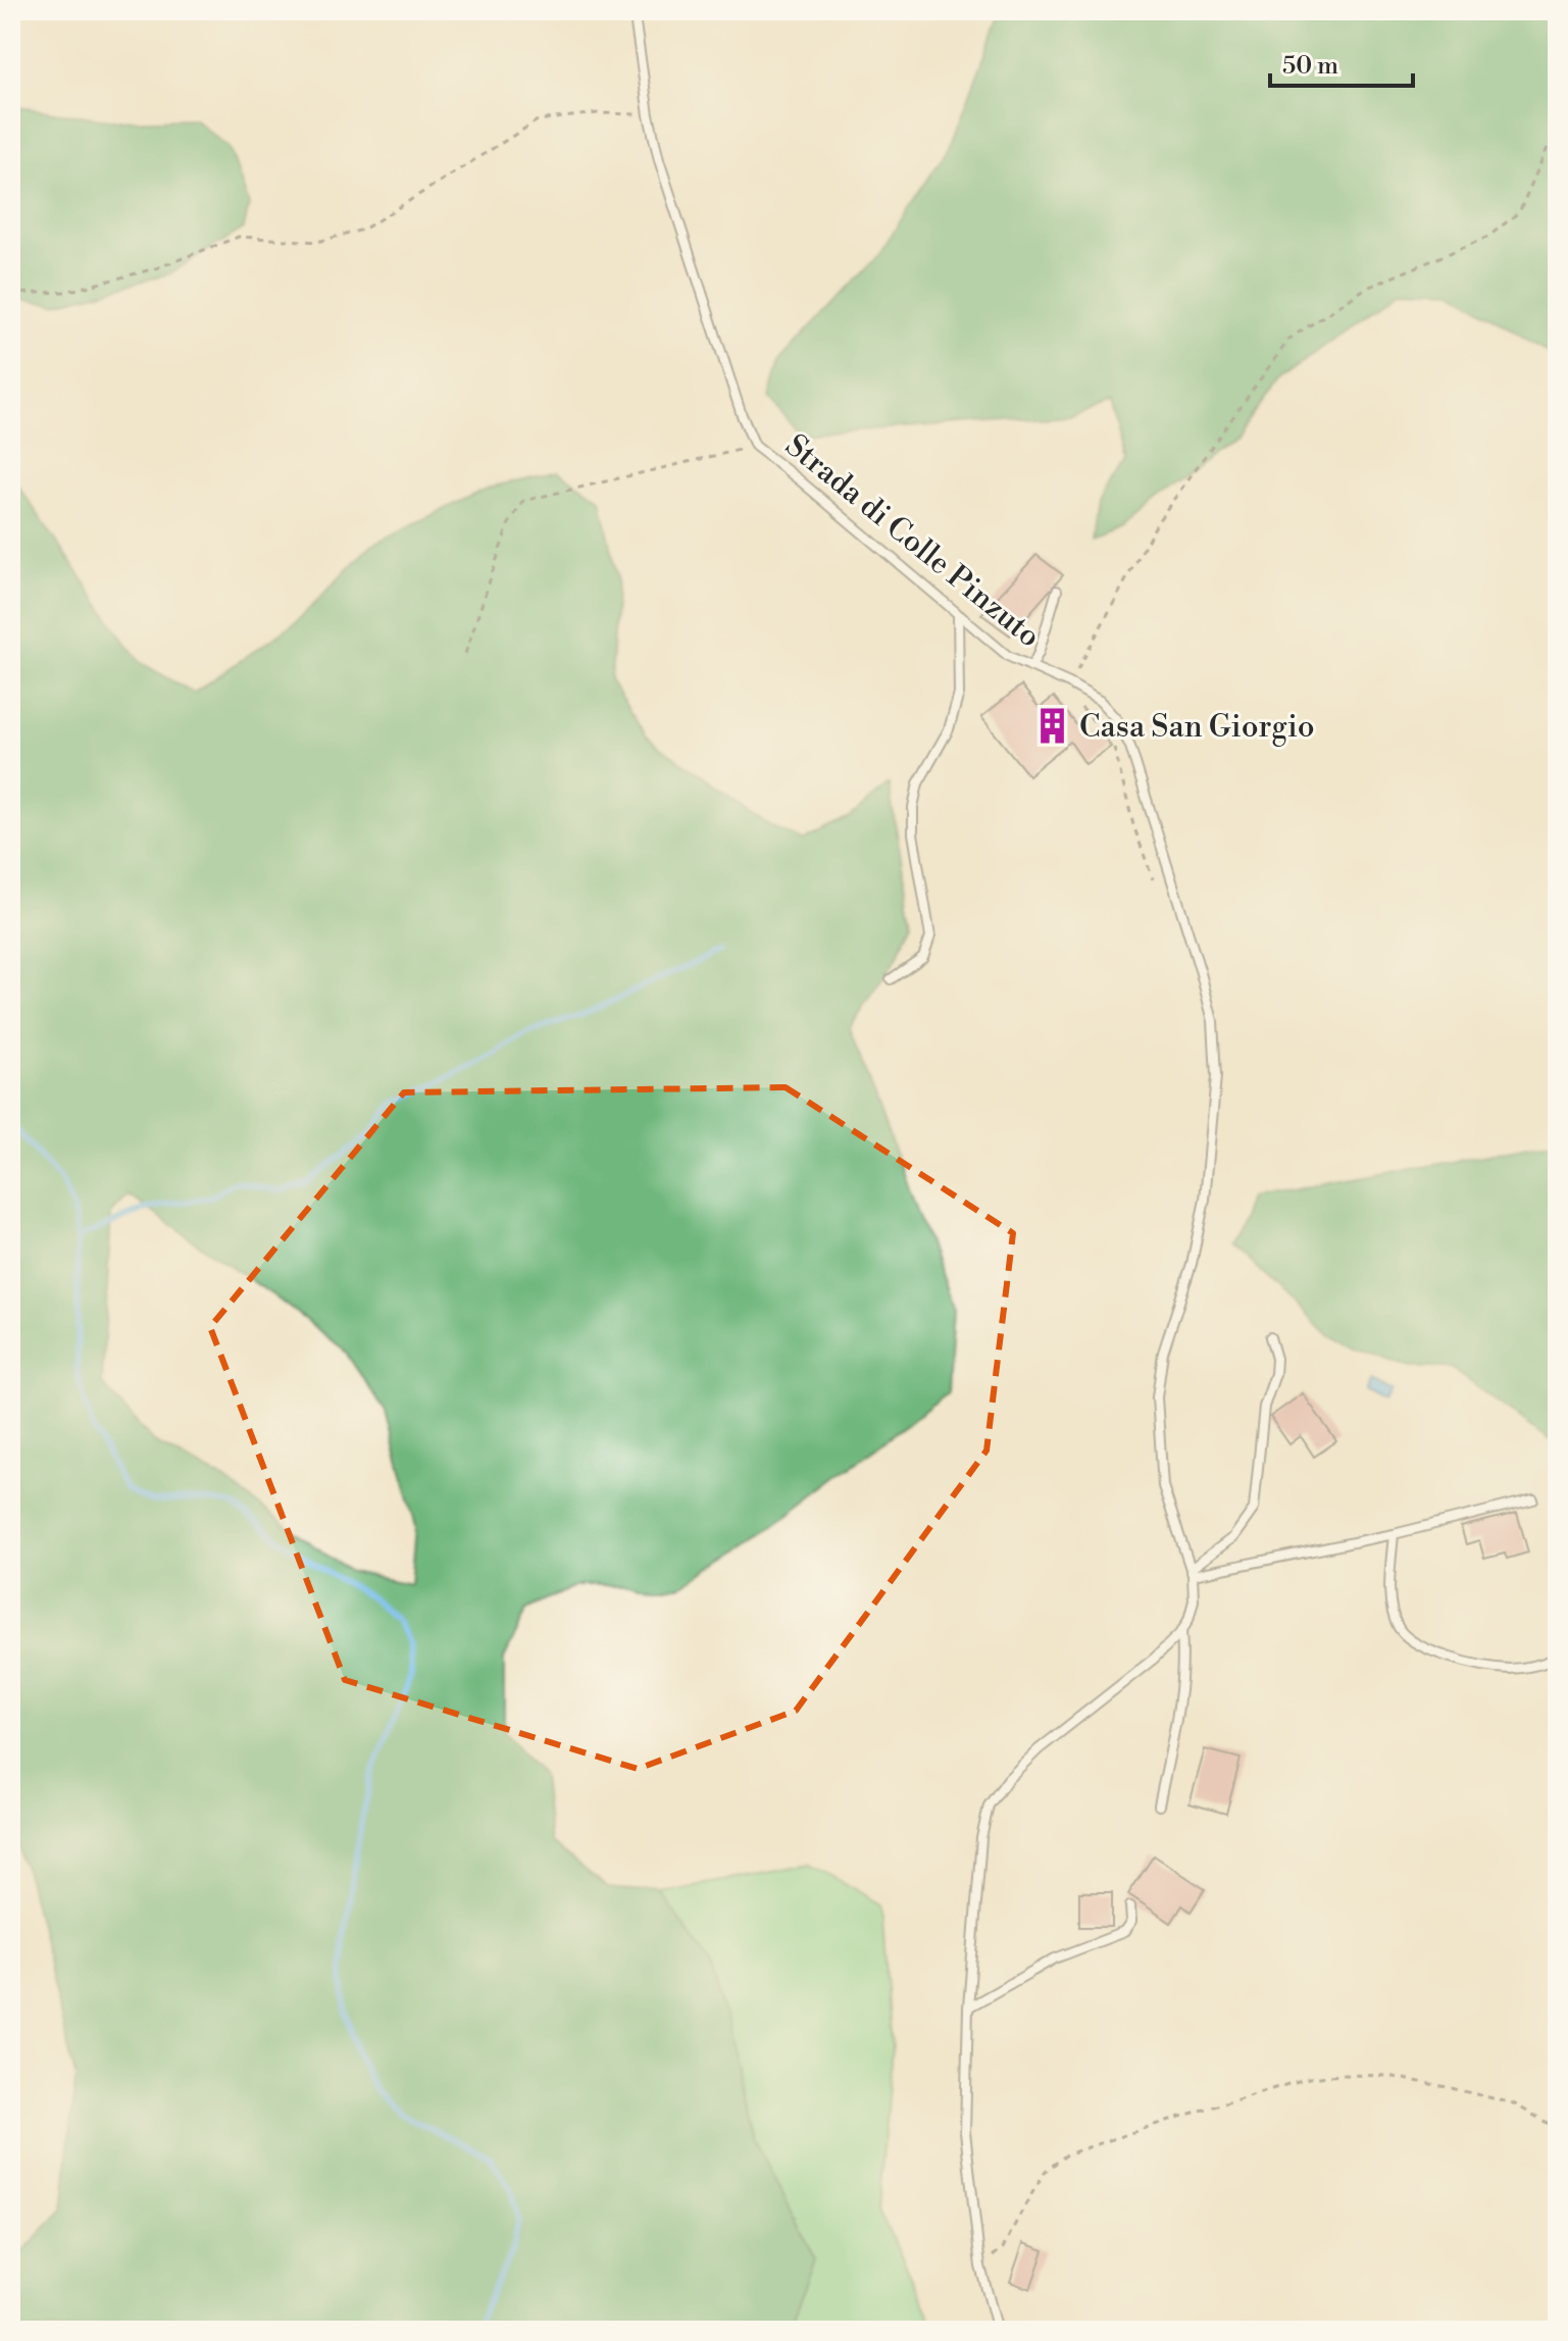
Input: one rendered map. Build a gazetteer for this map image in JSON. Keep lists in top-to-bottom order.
{
  "streets": {
    "lane": ["Strada di Colle Pinzuto"]
  },
  "places": {
    "building": ["Casa San Giorgio"]
  },
  "scale_bar": "50 m"
}
